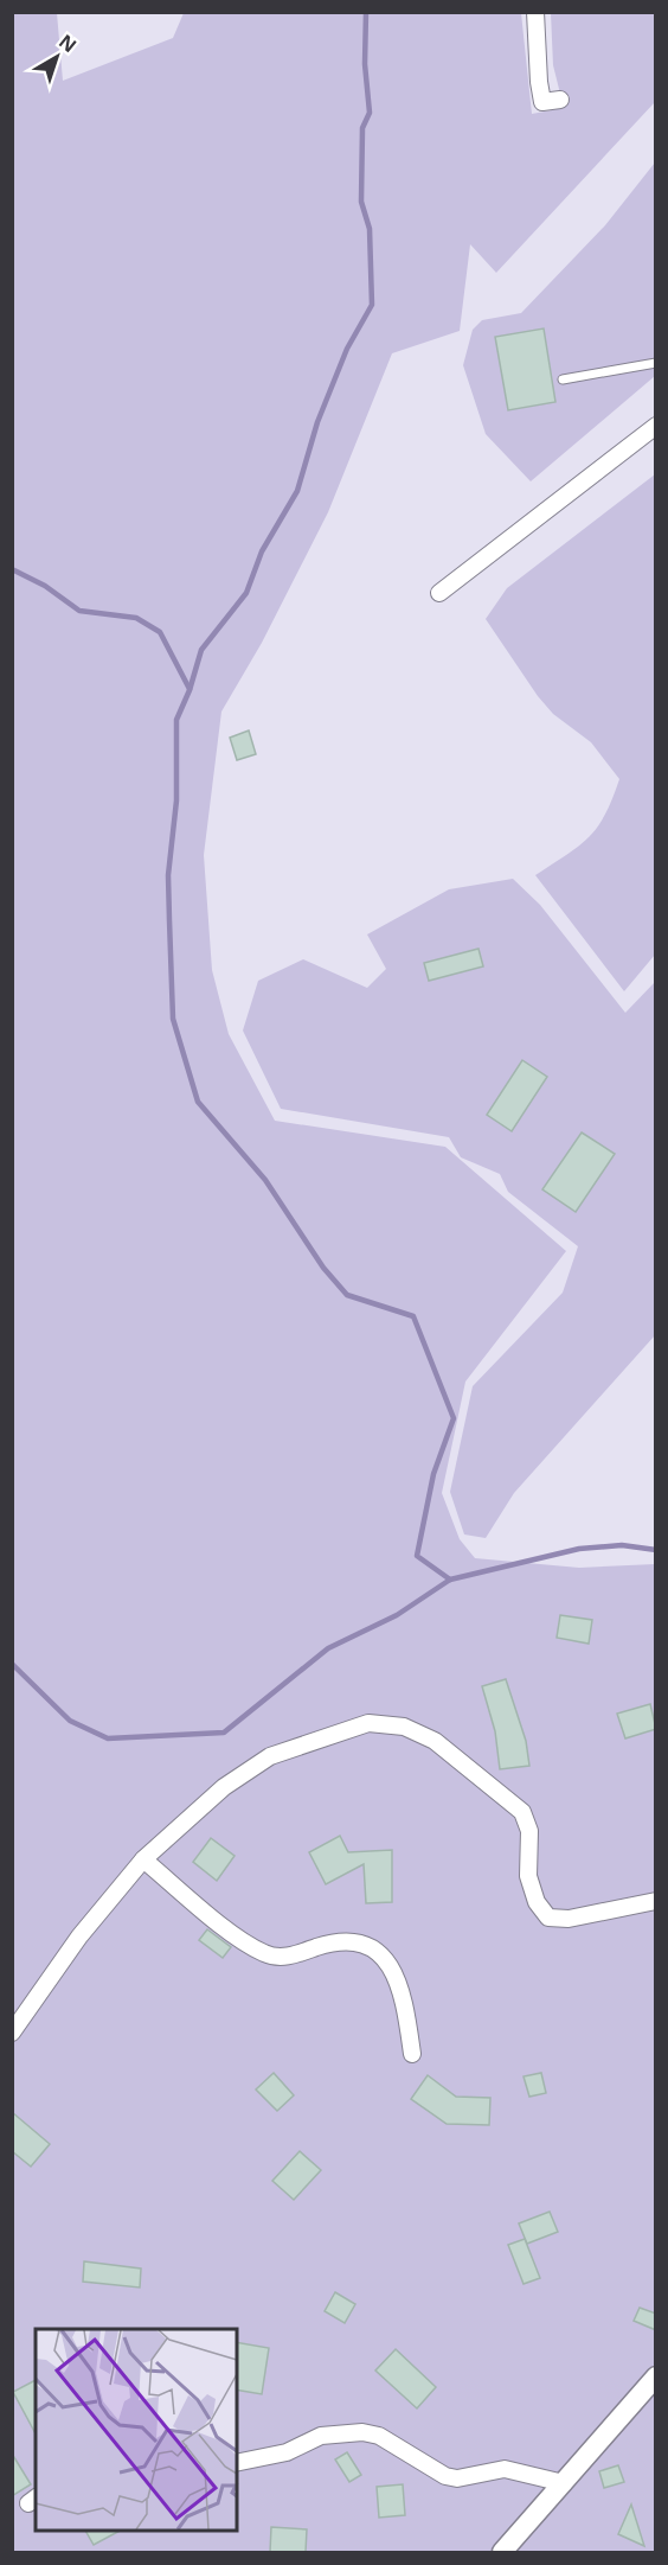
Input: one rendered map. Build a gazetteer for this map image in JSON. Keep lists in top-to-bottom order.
{
  "north": "top right"
}
